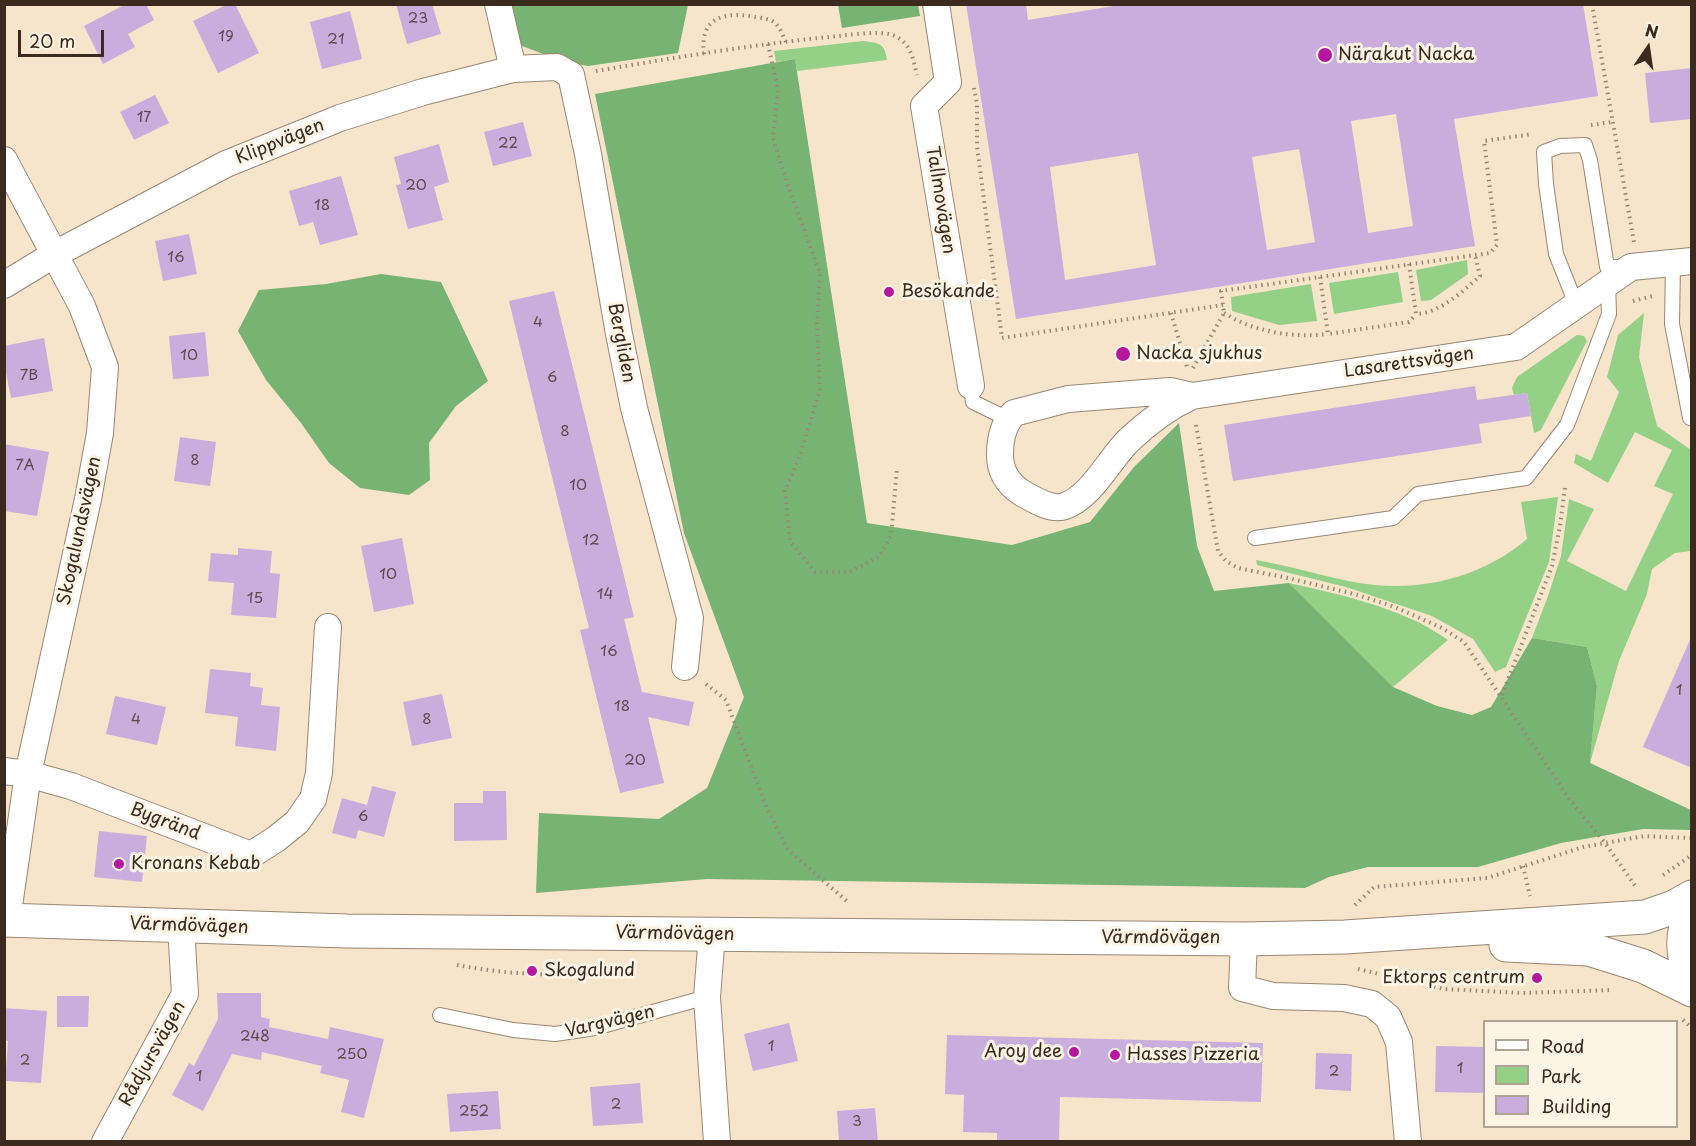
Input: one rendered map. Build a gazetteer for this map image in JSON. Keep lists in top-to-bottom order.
{
  "streets": {
    "main road": ["Värmdövägen"],
    "street": [
      "Klippvägen",
      "Tallmovägen",
      "Bergliden",
      "Lasarettsvägen",
      "Skogalundsvägen",
      "Bygränd",
      "Rådjursvägen"
    ],
    "lane": ["Vargvägen"]
  },
  "crossings": [
    ["Klippvägen", "Skogalundsvägen"],
    ["Tallmovägen", "Lasarettsvägen"],
    ["Skogalundsvägen", "Bygränd"],
    ["Skogalundsvägen", "Värmdövägen"],
    ["Värmdövägen", "Rådjursvägen"]
  ],
  "places": [
    "Närakut Nacka",
    "Besökande",
    "Nacka sjukhus",
    "Kronans Kebab",
    "Skogalund",
    "Ektorps centrum",
    "Aroy dee",
    "Hasses Pizzeria"
  ],
  "house_numbers": [
    "23",
    "19",
    "21",
    "17",
    "22",
    "20",
    "18",
    "16",
    "4",
    "10",
    "7B",
    "6",
    "8",
    "8",
    "7A",
    "10",
    "12",
    "10",
    "14",
    "15",
    "16",
    "1",
    "18",
    "4",
    "8",
    "20",
    "6",
    "248",
    "1",
    "250",
    "2",
    "1",
    "2",
    "1",
    "2",
    "252",
    "3"
  ],
  "legend": ["Road", "Park", "Building"],
  "scale_bar": "20 m",
  "north": "top"
}
